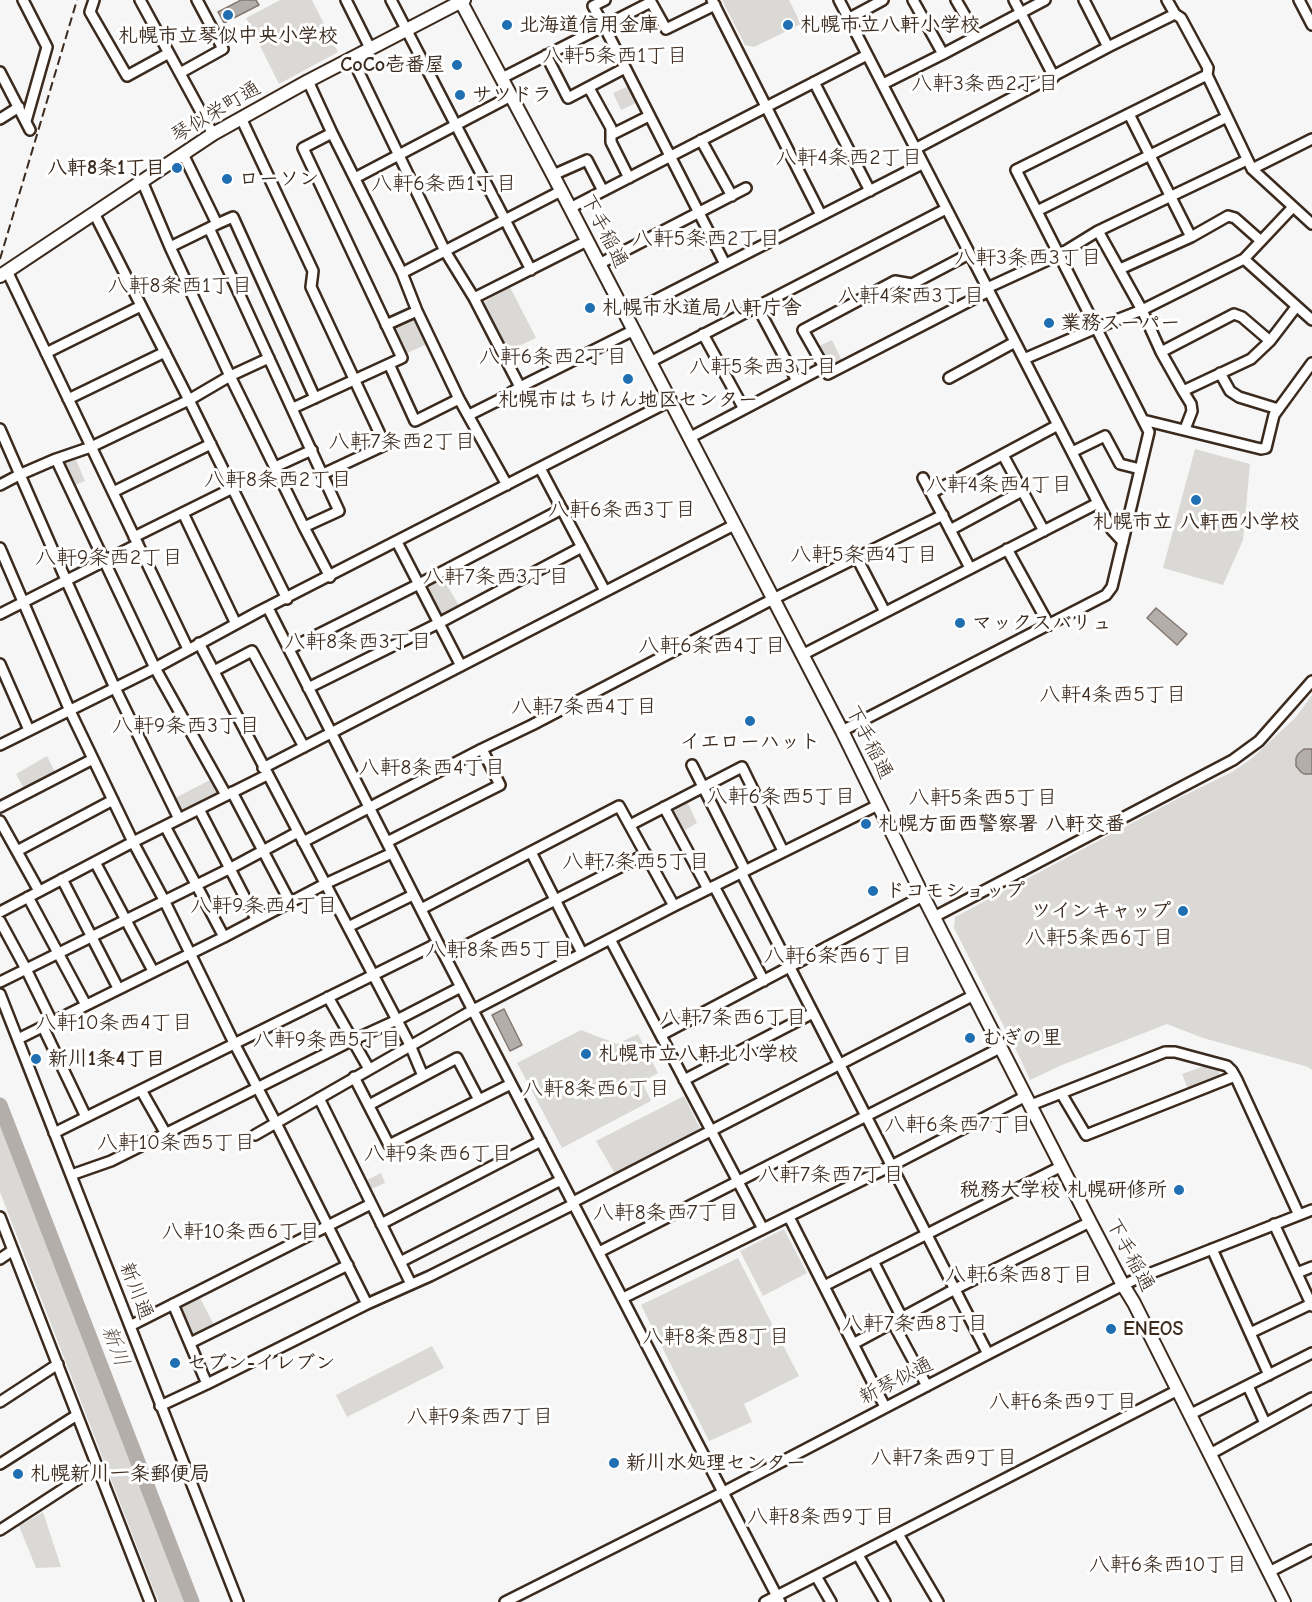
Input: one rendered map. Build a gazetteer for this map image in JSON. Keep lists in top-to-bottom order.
{
  "streets": {
    "main road": ["琴似栄町通", "下手稲通"],
    "street": ["新川通", "新琴似通"]
  },
  "crossings": [
    ["琴似栄町通", "下手稲通"],
    ["下手稲通", "新琴似通"]
  ],
  "districts": [
    "八軒5条西1丁目",
    "八軒3条西2丁目",
    "八軒4条西2丁目",
    "八軒6条西1丁目",
    "八軒5条西2丁目",
    "八軒3条西3丁目",
    "八軒8条西1丁目",
    "八軒4条西3丁目",
    "八軒6条西2丁目",
    "八軒5条西3丁目",
    "八軒7条西2丁目",
    "八軒8条西2丁目",
    "八軒4条西4丁目",
    "八軒6条西3丁目",
    "八軒5条西4丁目",
    "八軒9条西2丁目",
    "八軒7条西3丁目",
    "八軒8条西3丁目",
    "八軒6条西4丁目",
    "八軒4条西5丁目",
    "八軒7条西4丁目",
    "八軒9条西3丁目",
    "八軒8条西4丁目",
    "八軒6条西5丁目",
    "八軒5条西5丁目",
    "八軒7条西5丁目",
    "八軒9条西4丁目",
    "八軒5条西6丁目",
    "八軒8条西5丁目",
    "八軒6条西6丁目",
    "八軒7条西6丁目",
    "八軒10条西4丁目",
    "八軒9条西5丁目",
    "八軒8条西6丁目",
    "八軒6条西7丁目",
    "八軒10条西5丁目",
    "八軒9条西6丁目",
    "八軒7条西7丁目",
    "八軒8条西7丁目",
    "八軒10条西6丁目",
    "八軒6条西8丁目",
    "八軒7条西8丁目",
    "八軒8条西8丁目",
    "八軒6条西9丁目",
    "八軒9条西7丁目",
    "八軒7条西9丁目",
    "八軒8条西9丁目",
    "八軒6条西10丁目"
  ],
  "water": ["新川"],
  "places": [
    "札幌市立琴似中央小学校",
    "北海道信用金庫",
    "札幌市立八軒小学校",
    "CoCo壱番屋",
    "サツドラ",
    "八軒8条1丁目",
    "ローソン",
    "札幌市水道局八軒庁舎",
    "業務スーパー",
    "札幌市はちけん地区センター",
    "札幌市立 八軒西小学校",
    "マックスバリュ",
    "イエローハット",
    "札幌方面西警察署 八軒交番",
    "ドコモショップ",
    "ツインキャップ",
    "むぎの里",
    "札幌市立八軒北小学校",
    "新川1条4丁目",
    "税務大学校 札幌研修所",
    "ENEOS",
    "セブン-イレブン",
    "新川水処理センター",
    "札幌新川一条郵便局"
  ]
}
